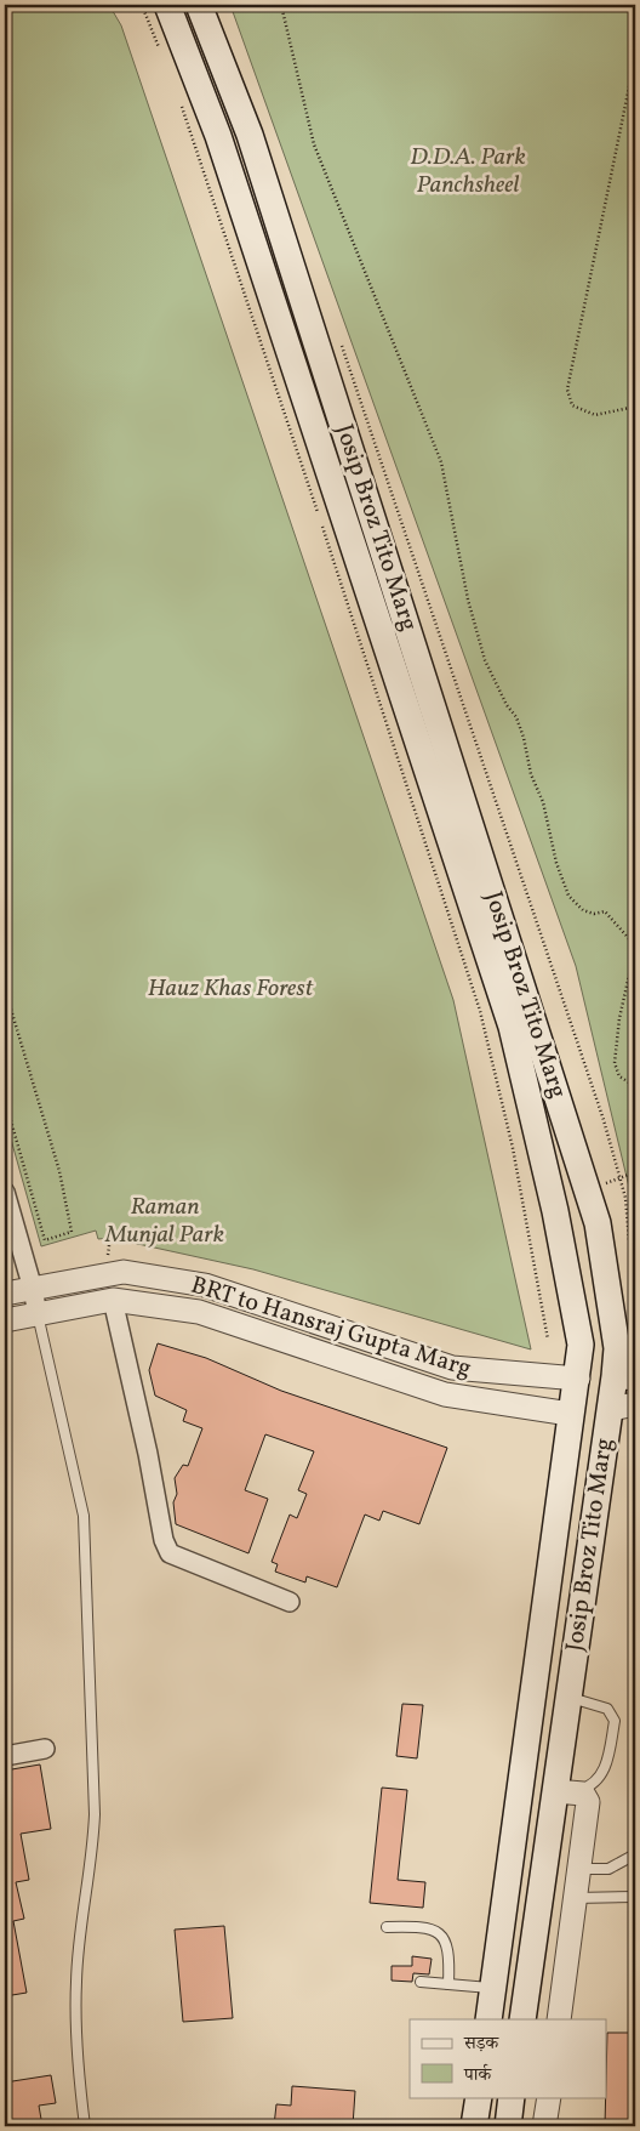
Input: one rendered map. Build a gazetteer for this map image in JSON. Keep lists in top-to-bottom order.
{
  "streets": {
    "main road": ["Josip Broz Tito Marg"],
    "street": ["BRT to Hansraj Gupta Marg"]
  },
  "crossings": [
    ["Josip Broz Tito Marg", "BRT to Hansraj Gupta Marg"]
  ],
  "parks": ["D.D.A. Park Panchsheel", "Hauz Khas Forest", "Raman Munjal Park"],
  "legend": ["सड़क", "पार्क"]
}
